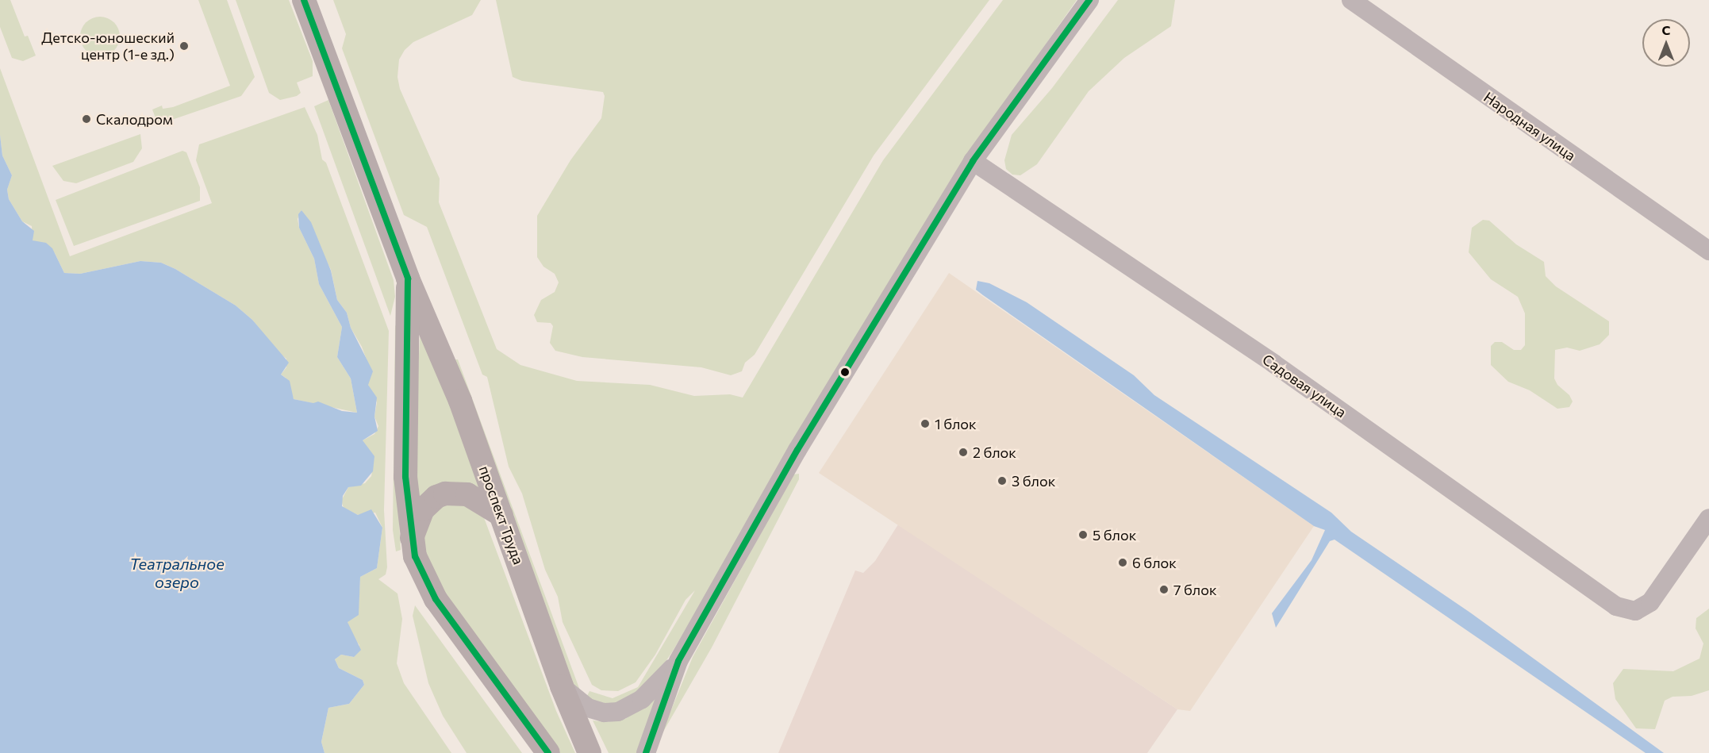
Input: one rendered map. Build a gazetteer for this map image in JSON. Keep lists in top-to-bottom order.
{
  "streets": {
    "main road": ["проспект Труда"],
    "street": ["Народная улица", "Садовая улица"]
  },
  "water": ["Театральное озеро"],
  "places": [
    "Детско-юношеский центр (1-е зд.)",
    "Скалодром",
    "1 блок",
    "2 блок",
    "3 блок",
    "5 блок",
    "6 блок",
    "7 блок"
  ],
  "north": "top"
}
